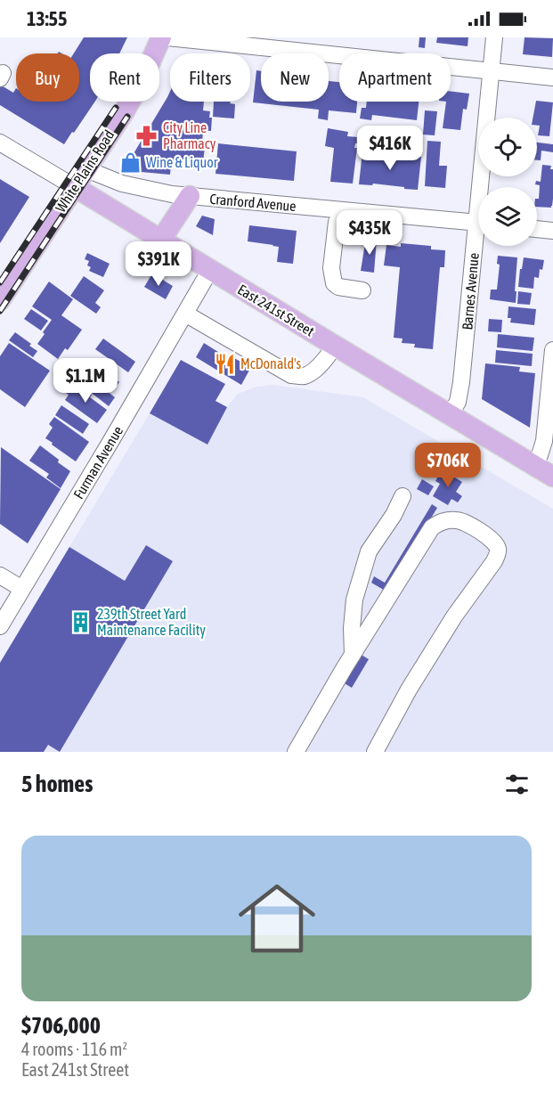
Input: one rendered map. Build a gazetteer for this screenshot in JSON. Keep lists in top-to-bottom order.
{
  "streets": {
    "main road": ["White Plains Road", "East 241st Street"],
    "street": ["Cranford Avenue", "Barnes Avenue", "Furman Avenue"]
  },
  "crossings": [
    ["White Plains Road", "Cranford Avenue"],
    ["White Plains Road", "East 241st Street"],
    ["Barnes Avenue", "East 241st Street"],
    ["East 241st Street", "Furman Avenue"]
  ],
  "places": {
    "pharmacy": ["City Line Pharmacy"],
    "shop": ["Wine & Liquor"],
    "restaurant": ["McDonald's"],
    "building": ["239th Street Yard Maintenance Facility"]
  },
  "page": {
    "status": "13:55",
    "chip": [
      "Buy",
      "Rent",
      "Filters",
      "New",
      "Apartment"
    ],
    "price": [
      "$416K",
      "$435K",
      "$391K",
      "$1.1M",
      "$706K"
    ],
    "heading": "5 homes",
    "list": [
      {
        "name": "$706,000",
        "note": "4 rooms · 116 m² · East 241st Street"
      }
    ]
  }
}
